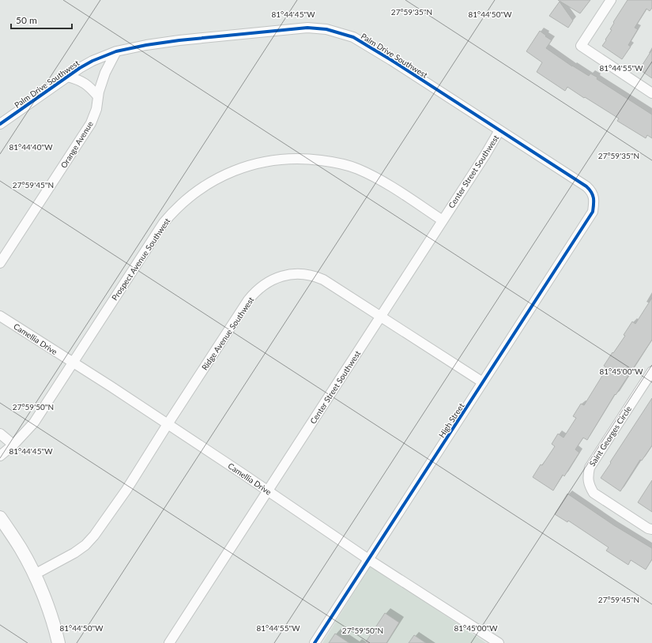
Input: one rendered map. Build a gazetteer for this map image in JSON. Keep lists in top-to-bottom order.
{
  "streets": {
    "street": [
      "Palm Drive Southwest",
      "Orange Avenue",
      "Center Street Southwest",
      "Prospect Avenue Southwest",
      "Ridge Avenue Southwest",
      "Camellia Drive",
      "High Street",
      "Saint Georges Circle"
    ]
  },
  "crossings": [
    ["Palm Drive Southwest", "Orange Avenue"],
    ["Palm Drive Southwest", "Center Street Southwest"],
    ["Palm Drive Southwest", "High Street"],
    ["Center Street Southwest", "Prospect Avenue Southwest"],
    ["Center Street Southwest", "Ridge Avenue Southwest"],
    ["Center Street Southwest", "Camellia Drive"],
    ["Prospect Avenue Southwest", "Camellia Drive"],
    ["Ridge Avenue Southwest", "Camellia Drive"],
    ["Ridge Avenue Southwest", "High Street"],
    ["Camellia Drive", "High Street"]
  ],
  "scale_bar": "50 m",
  "coordinates": [
    "27°59'35\"N",
    "81°44'45\"W",
    "81°44'50\"W",
    "81°44'55\"W",
    "81°44'40\"W",
    "27°59'45\"N",
    "81°45'00\"W",
    "27°59'50\"N"
  ]
}
